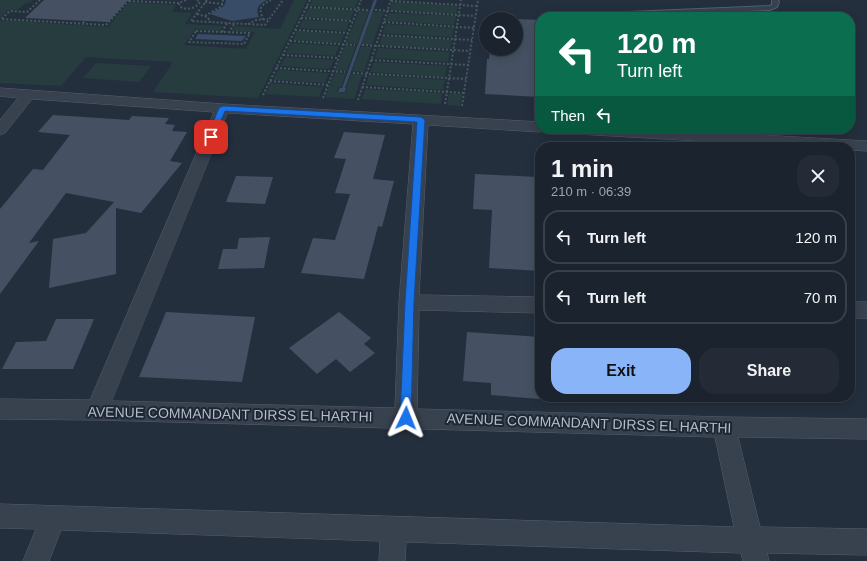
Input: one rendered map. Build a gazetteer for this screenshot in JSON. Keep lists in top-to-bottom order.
{
  "streets": {
    "street": ["AVENUE COMMANDANT DIRSS EL HARTHI"]
  },
  "page": {
    "turn": ["120 m", "Turn left"],
    "then": "Then",
    "heading": ["1 min", "210 m · 06:39"],
    "list": [
      {
        "name": "Turn left",
        "value": "120 m"
      },
      {
        "name": "Turn left",
        "value": "70 m"
      }
    ],
    "buttons": ["Exit", "Share"]
  }
}
